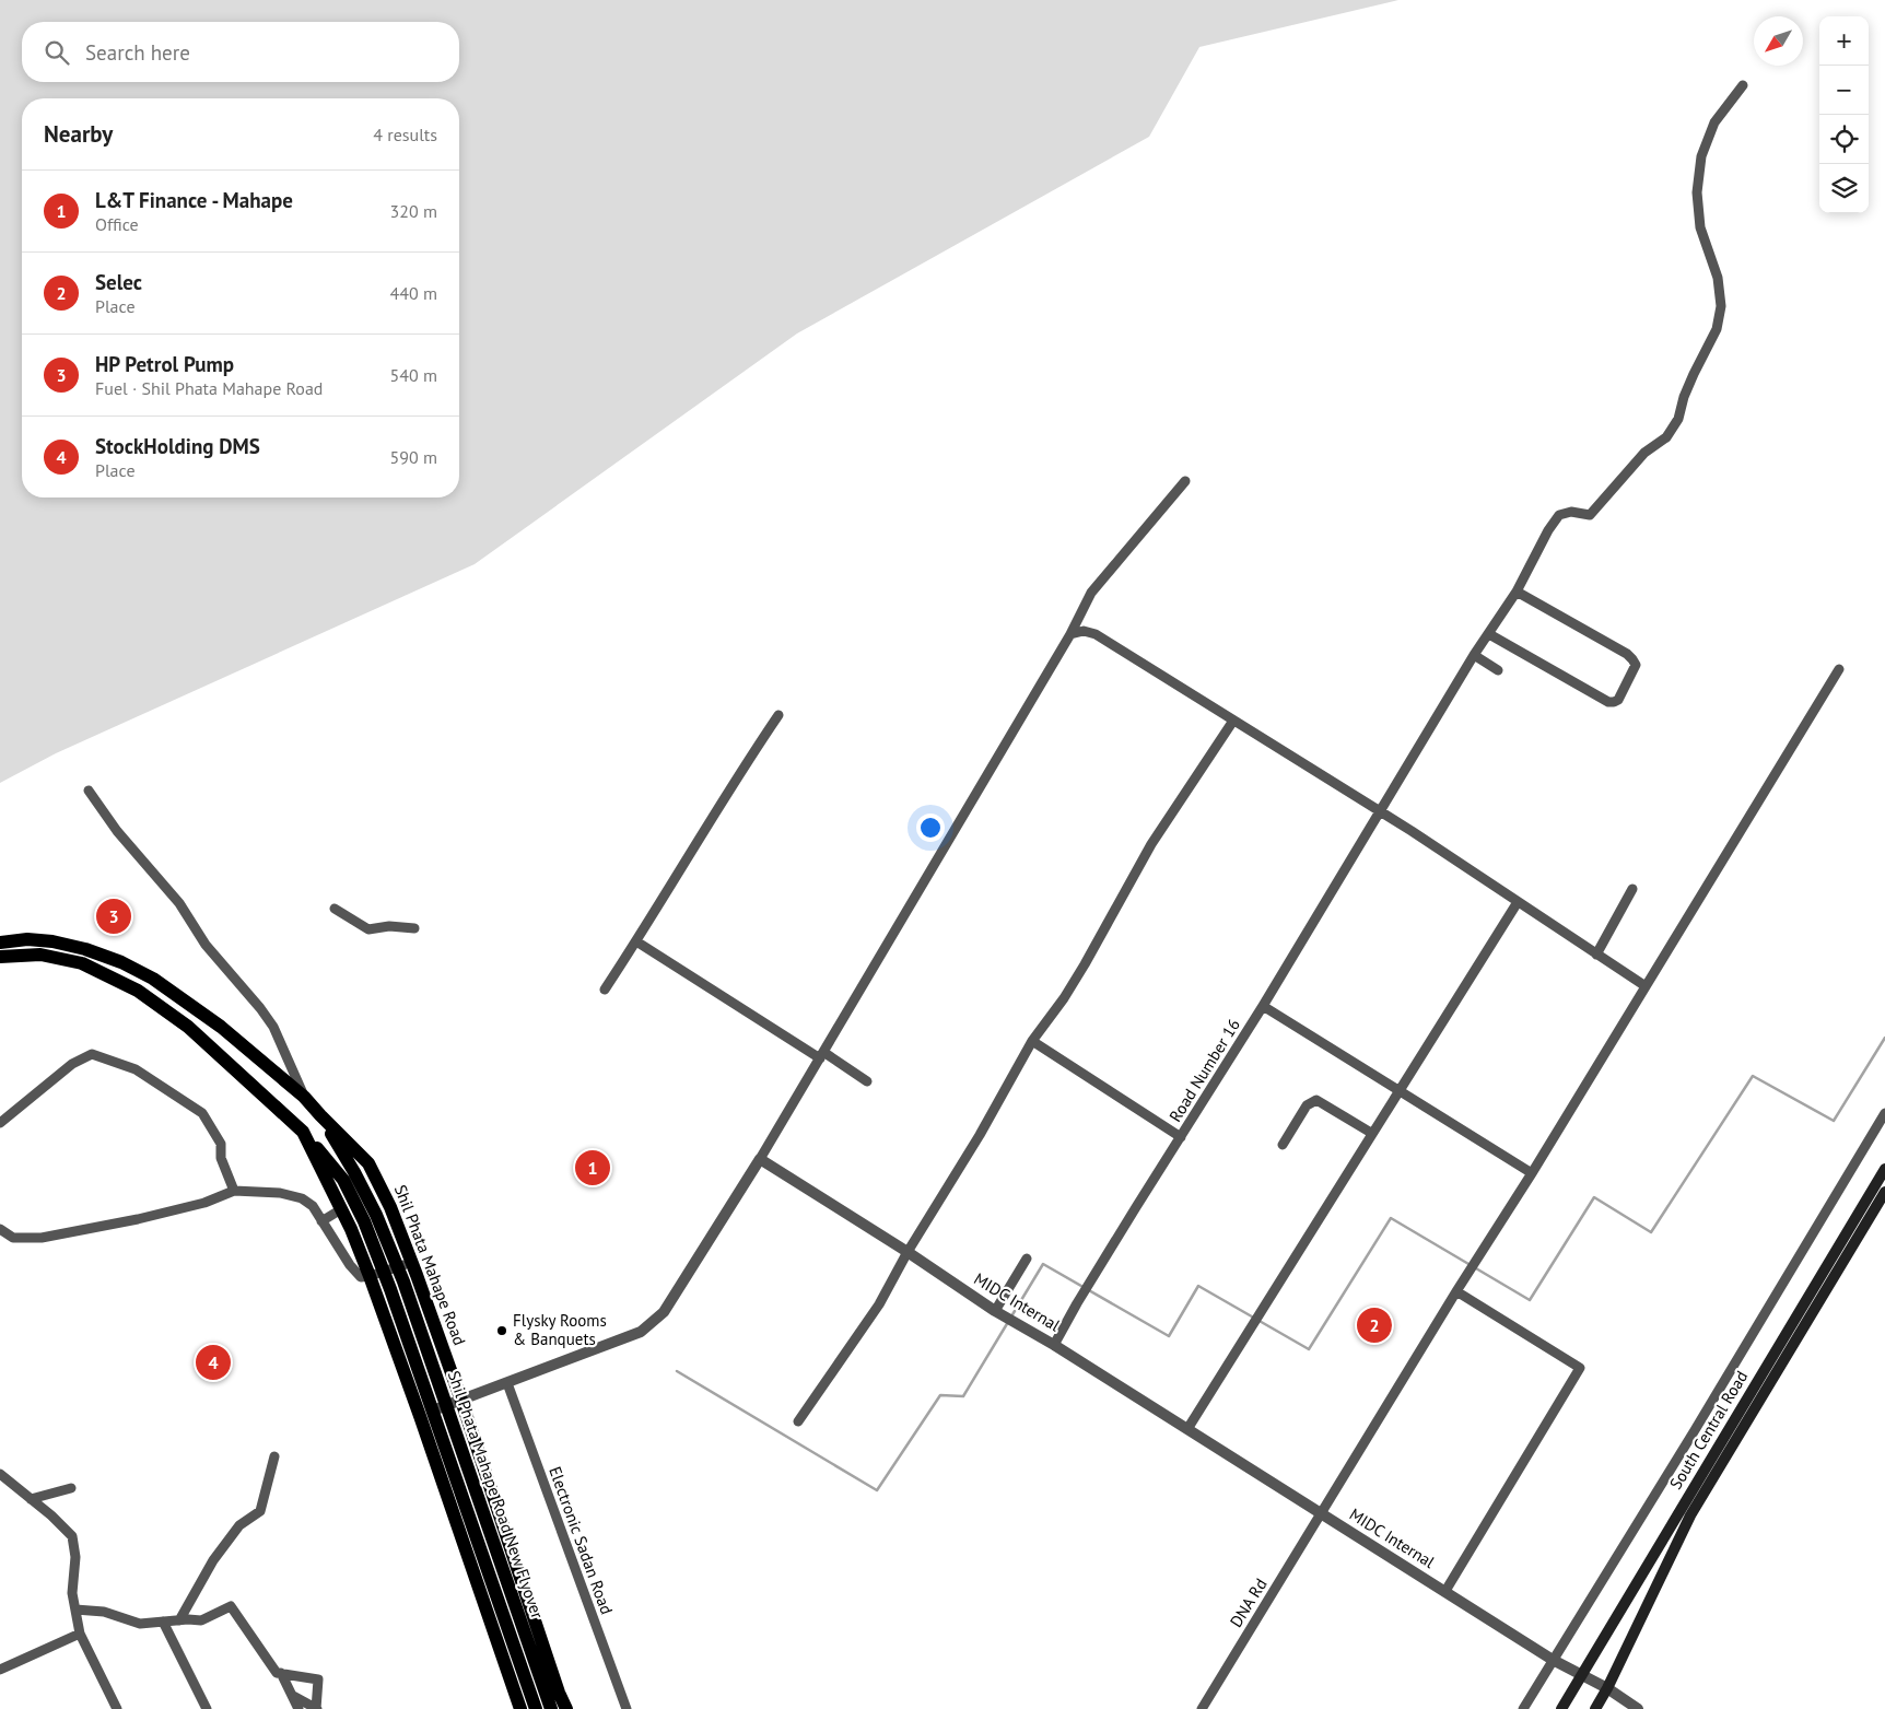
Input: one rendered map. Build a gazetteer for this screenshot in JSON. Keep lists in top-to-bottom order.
{
  "streets": {
    "main road": ["Shil Phata Mahape Road", "South Central Road", "Shil Phata Mahape Road New Flyover"],
    "street": [
      "Road Number 16",
      "MIDC Internal",
      "Electronic Sadan Road",
      "DNA Rd"
    ]
  },
  "crossings": [
    ["Road Number 16", "MIDC Internal"],
    ["Shil Phata Mahape Road", "Shil Phata Mahape Road New Flyover"],
    ["MIDC Internal", "South Central Road"],
    ["MIDC Internal", "DNA Rd"]
  ],
  "places": ["Flysky Rooms & Banquets"],
  "north": "bottom left",
  "page": {
    "map_buttons": ["+", "−"],
    "search": "Search here",
    "heading": ["Nearby", "4 results"],
    "list": [
      {
        "mark": "1",
        "name": "L&T Finance - Mahape",
        "note": "Office",
        "value": "320 m"
      },
      {
        "mark": "2",
        "name": "Selec",
        "note": "Place",
        "value": "440 m"
      },
      {
        "mark": "3",
        "name": "HP Petrol Pump",
        "note": "Fuel · Shil Phata Mahape Road",
        "value": "540 m"
      },
      {
        "mark": "4",
        "name": "StockHolding DMS",
        "note": "Place",
        "value": "590 m"
      }
    ],
    "pins": [
      "3",
      "1",
      "2",
      "4"
    ]
  }
}
